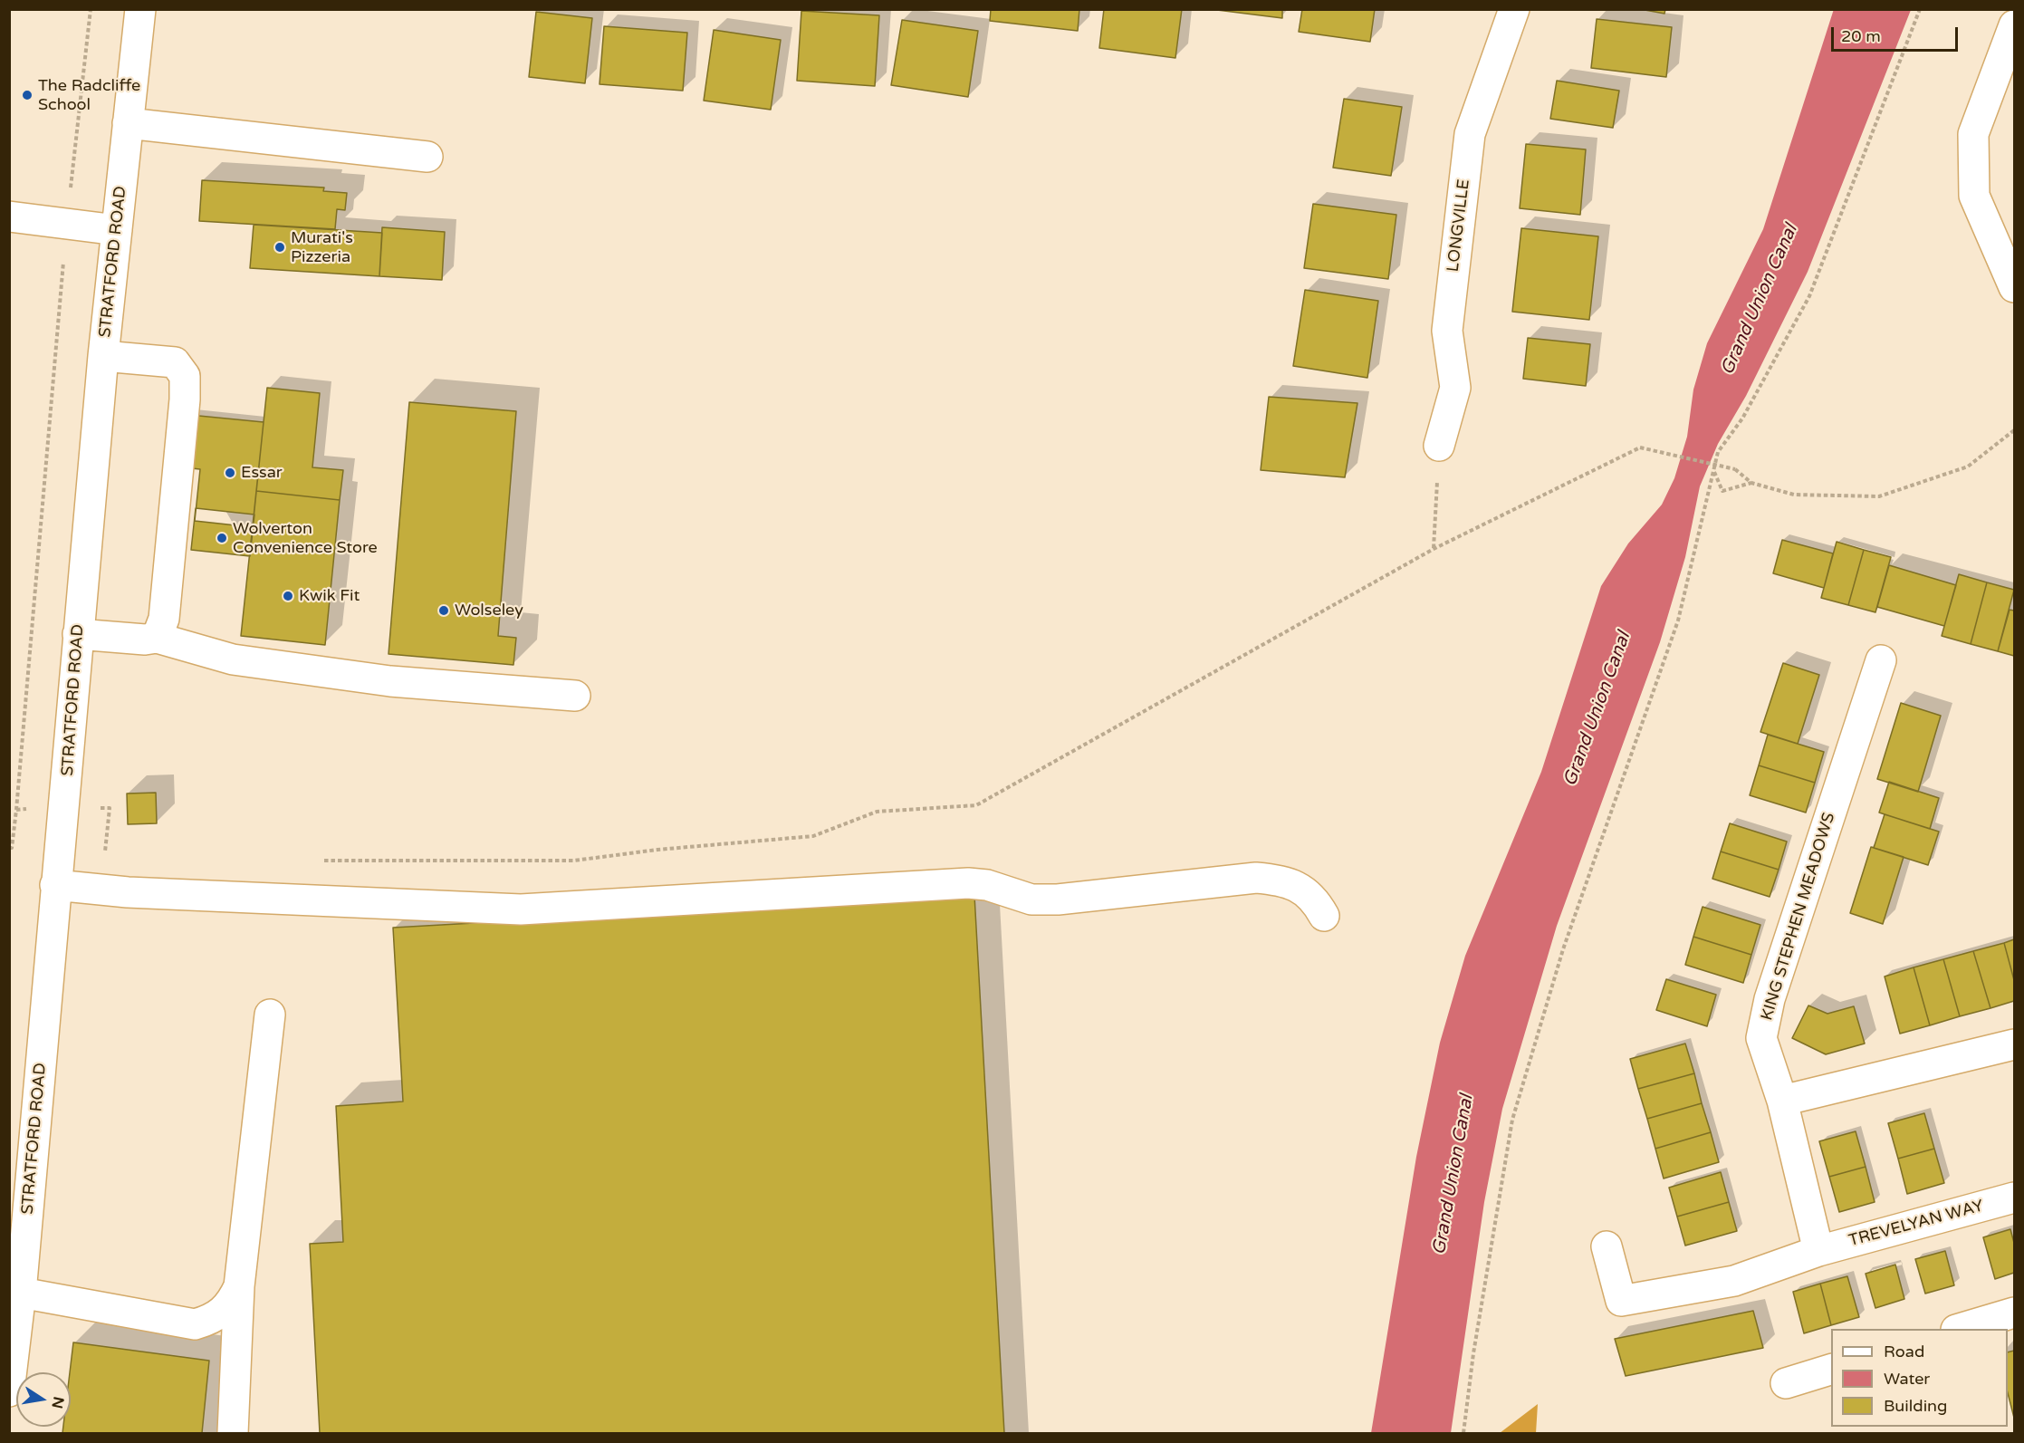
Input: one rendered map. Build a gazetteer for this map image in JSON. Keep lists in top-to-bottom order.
{
  "streets": {
    "street": [
      "LONGVILLE",
      "STRATFORD ROAD",
      "KING STEPHEN MEADOWS",
      "TREVELYAN WAY"
    ]
  },
  "water": ["Grand Union Canal"],
  "places": [
    "The Radcliffe School",
    "Murati's Pizzeria",
    "Essar",
    "Wolverton Convenience Store",
    "Kwik Fit",
    "Wolseley"
  ],
  "legend": ["Road", "Water", "Building"],
  "scale_bar": "20 m",
  "north": "right"
}
